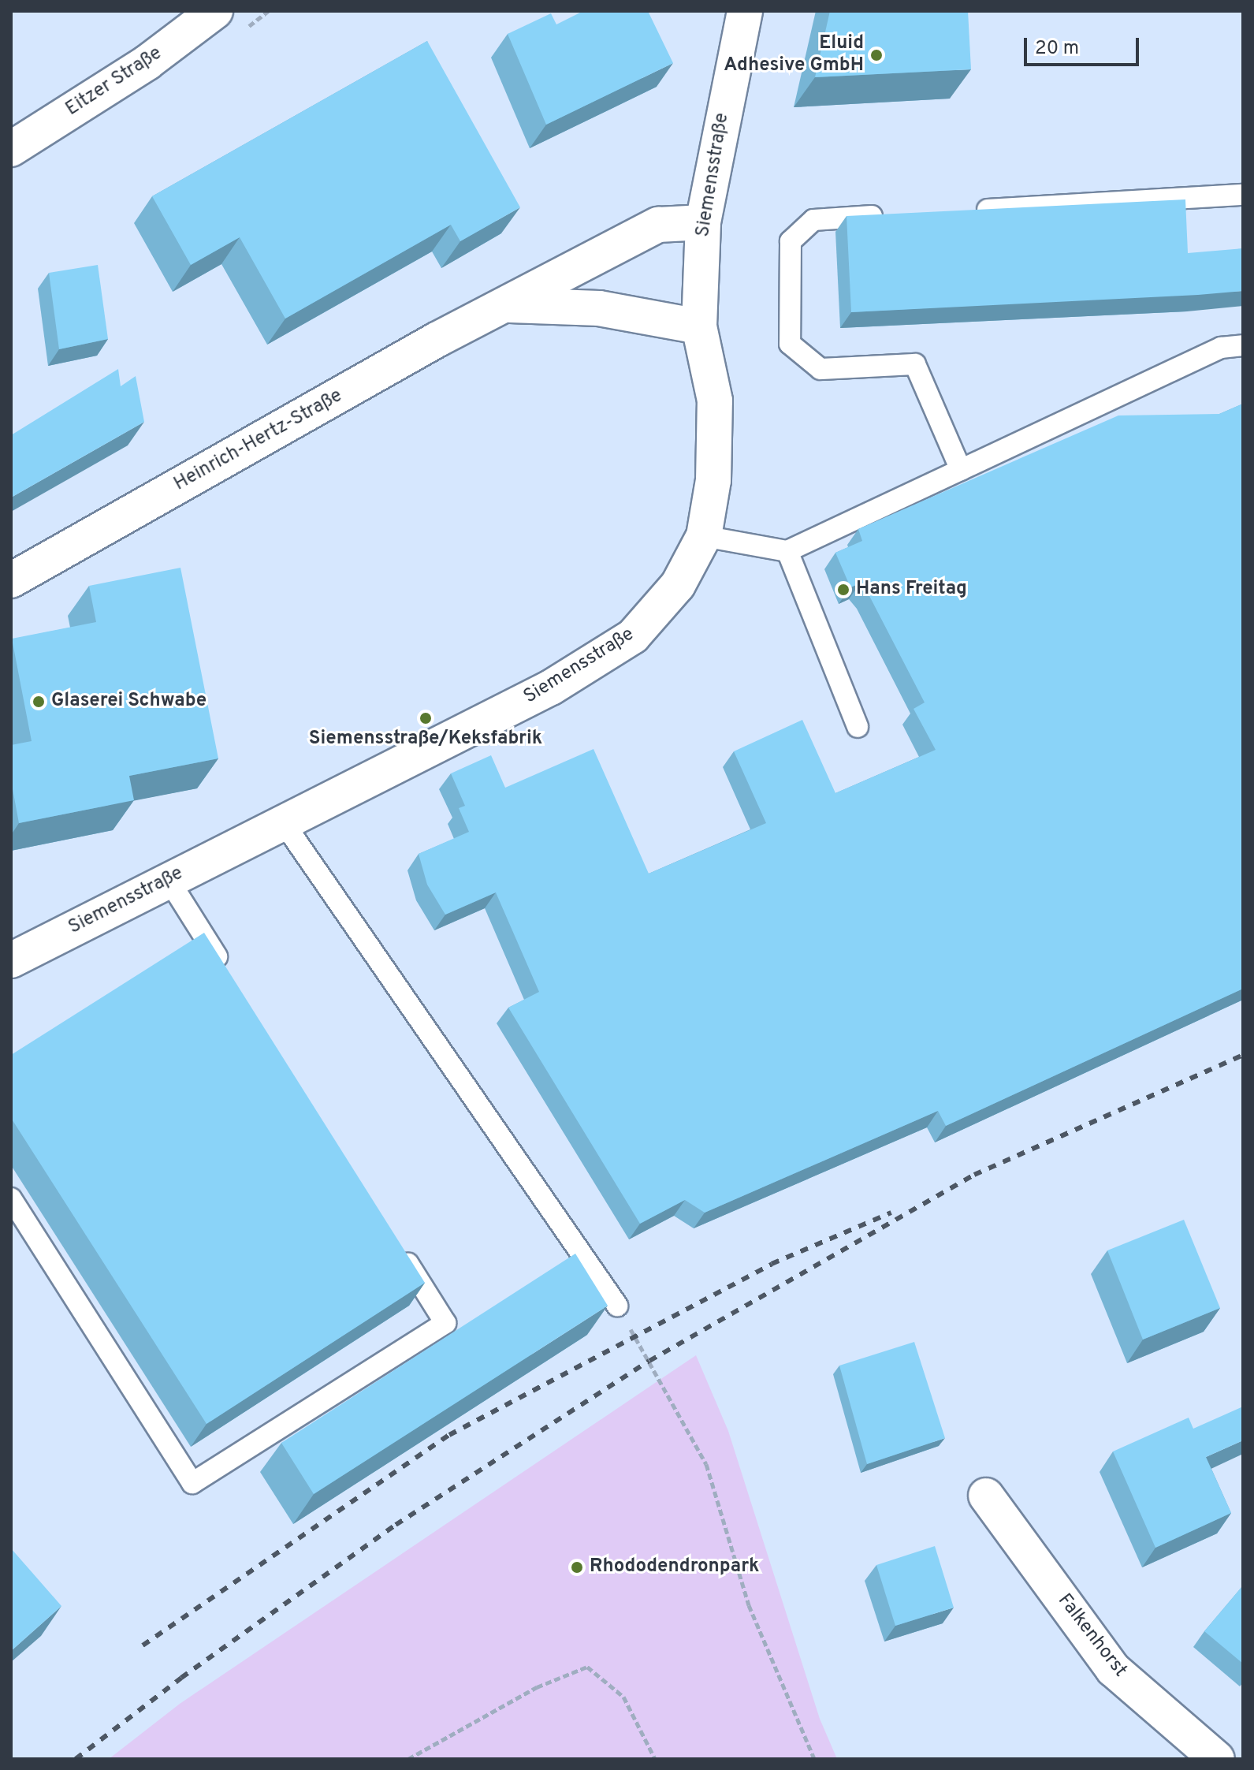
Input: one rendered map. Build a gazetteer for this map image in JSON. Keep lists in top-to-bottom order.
{
  "streets": {
    "street": [
      "Eitzer Straße",
      "Siemensstraße",
      "Heinrich-Hertz-Straße",
      "Falkenhorst"
    ]
  },
  "crossings": [
    ["Siemensstraße", "Heinrich-Hertz-Straße"]
  ],
  "places": [
    "Eluid Adhesive GmbH",
    "Hans Freitag",
    "Glaserei Schwabe",
    "Siemensstraße/Keksfabrik",
    "Rhododendronpark"
  ],
  "scale_bar": "20 m"
}
